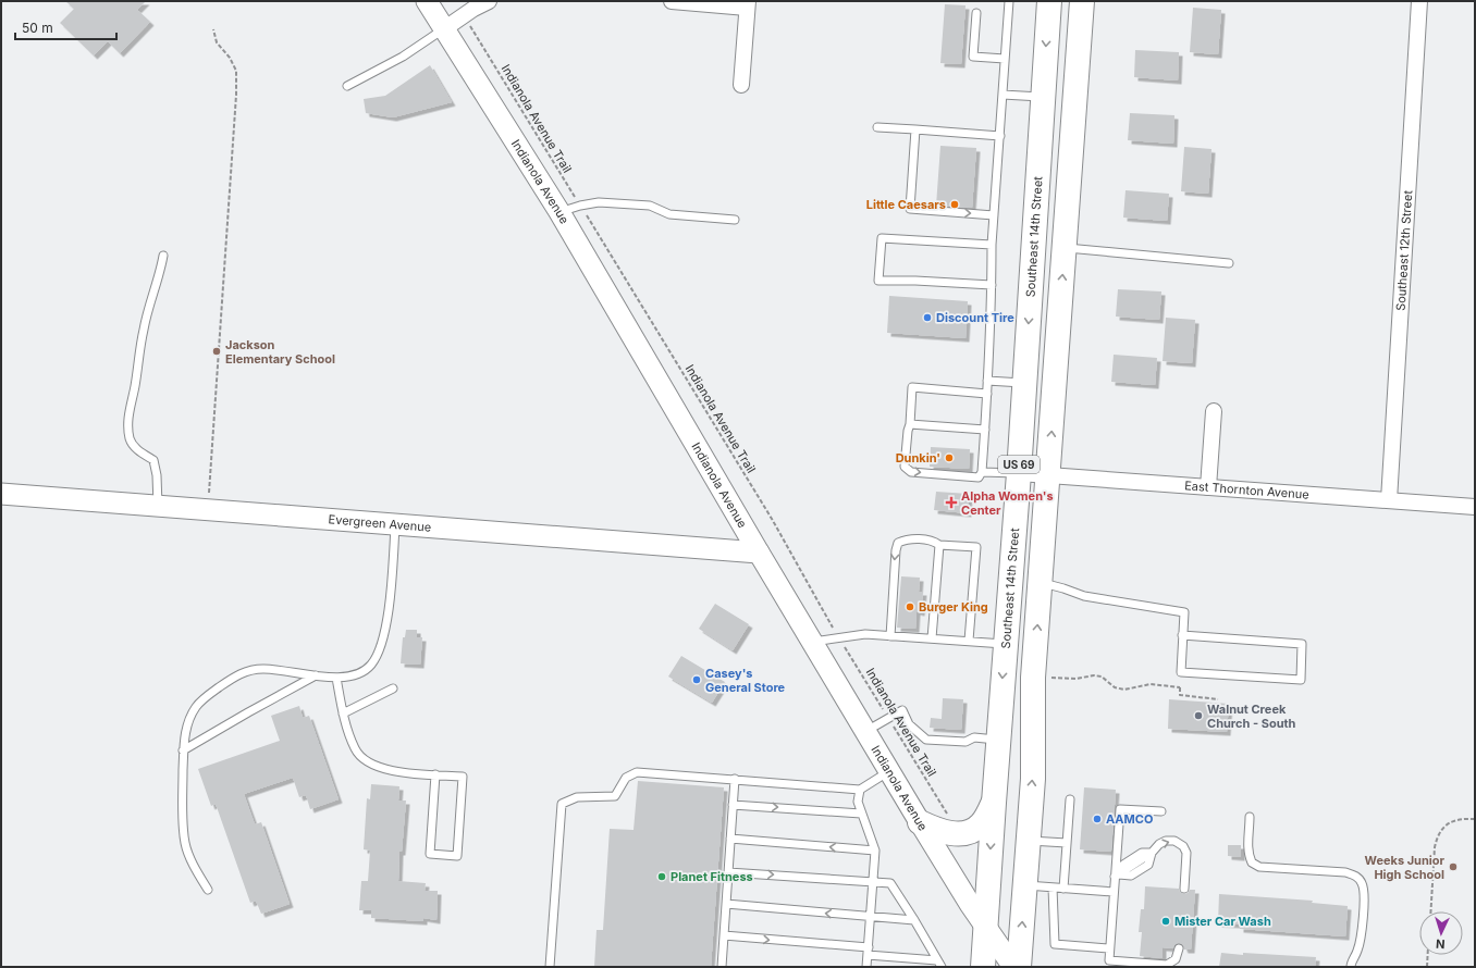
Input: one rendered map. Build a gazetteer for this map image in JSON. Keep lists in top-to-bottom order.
{
  "streets": {
    "main road": [
      "Indianola Avenue",
      "Southeast 14th Street",
      "US 69",
      "Evergreen Avenue"
    ],
    "street": ["Southeast 12th Street", "East Thornton Avenue"],
    "path": ["Indianola Avenue Trail"]
  },
  "crossings": [
    ["Indianola Avenue", "Southeast 14th Street"],
    ["Indianola Avenue", "Evergreen Avenue"],
    ["Southeast 14th Street", "East Thornton Avenue"],
    ["Southeast 12th Street", "East Thornton Avenue"],
    ["US 69", "East Thornton Avenue"]
  ],
  "places": {
    "other": [
      "Little Caesars",
      "Discount Tire",
      "Jackson Elementary School",
      "Dunkin'",
      "Burger King",
      "Casey's General Store",
      "Walnut Creek Church - South",
      "AAMCO",
      "Weeks Junior High School",
      "Planet Fitness",
      "Mister Car Wash"
    ],
    "health": ["Alpha Women's Center"]
  },
  "scale_bar": "50 m",
  "north": "bottom"
}
